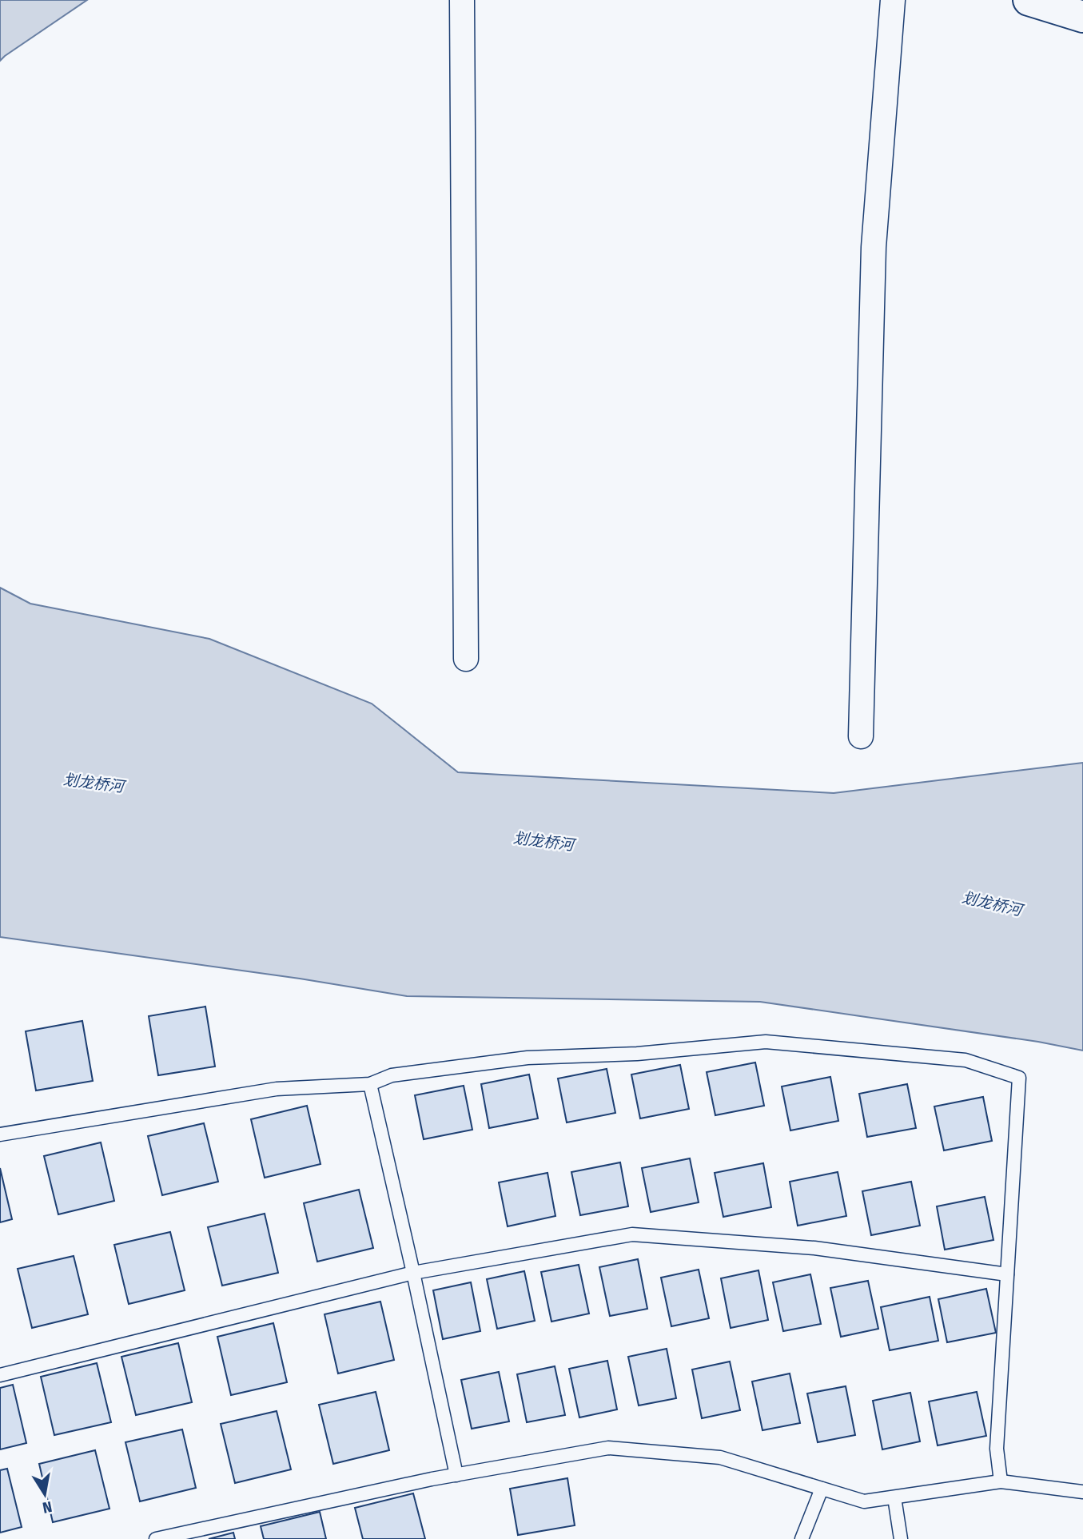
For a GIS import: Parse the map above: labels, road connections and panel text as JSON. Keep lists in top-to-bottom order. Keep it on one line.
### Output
{"water":["划龙桥河"],"north":"bottom"}
